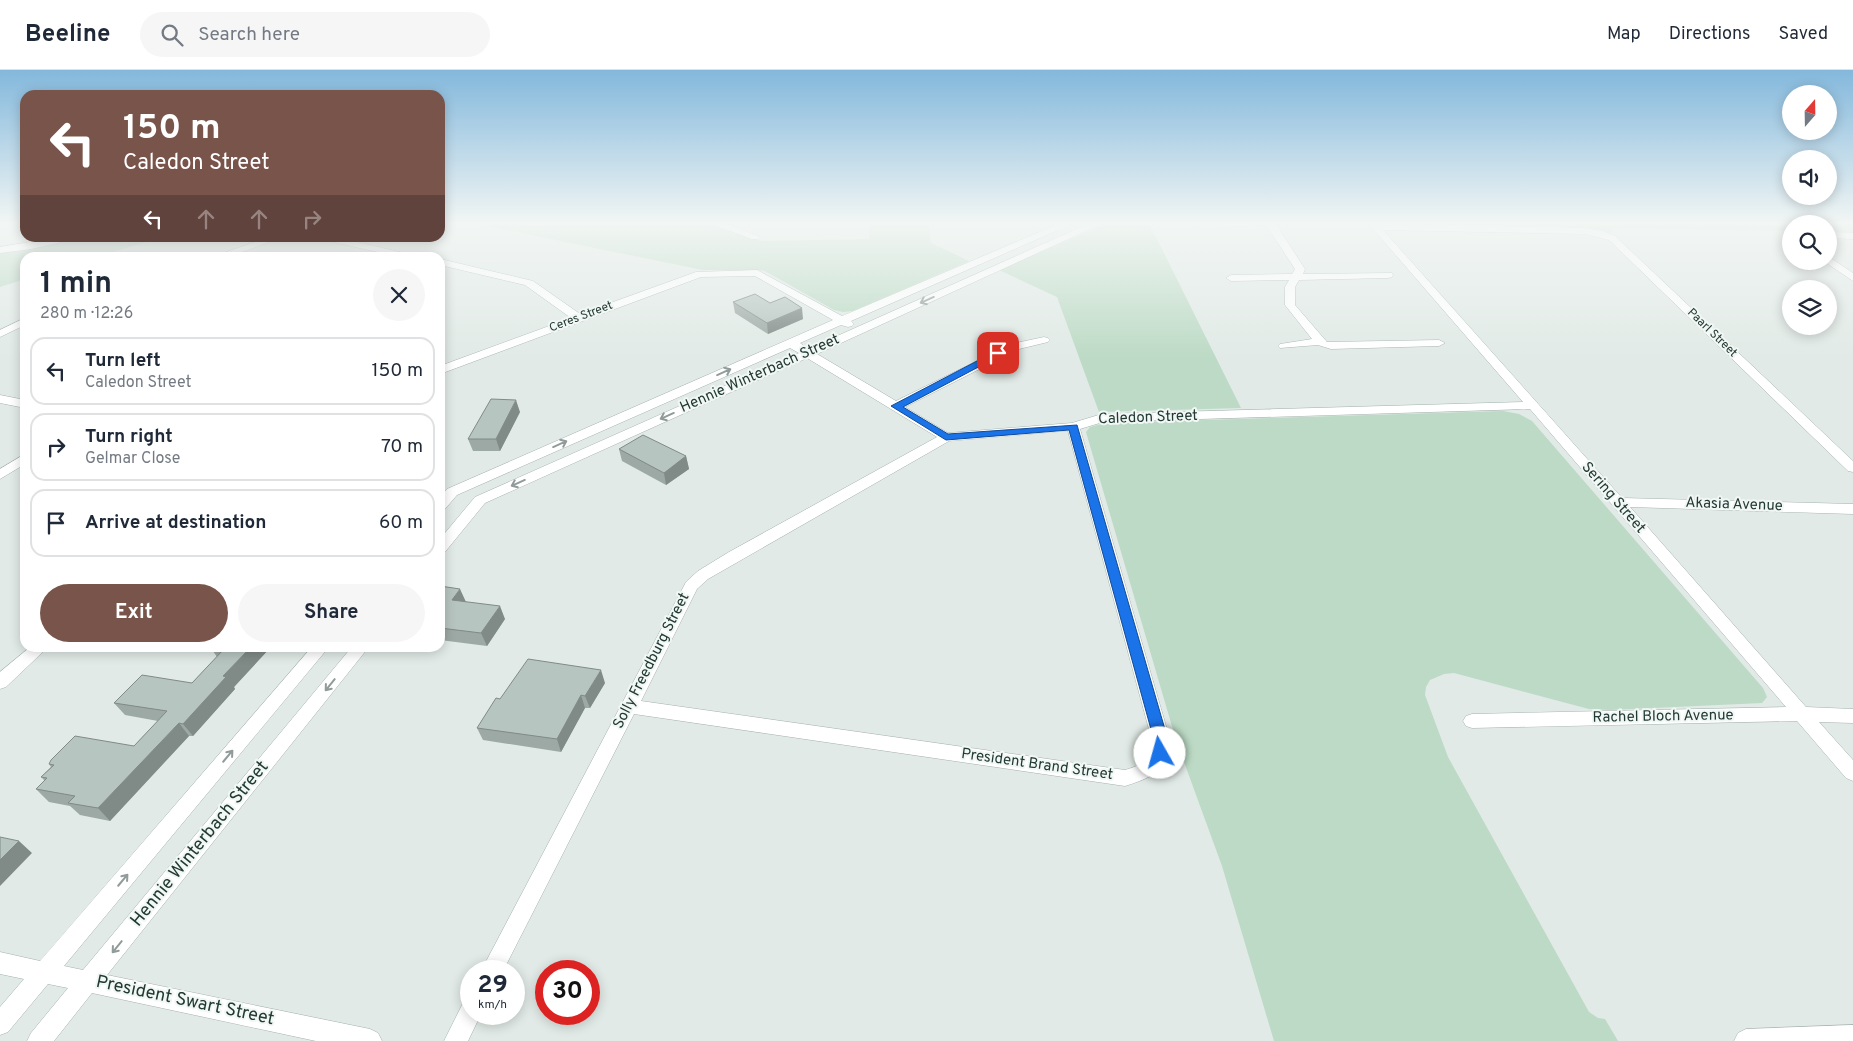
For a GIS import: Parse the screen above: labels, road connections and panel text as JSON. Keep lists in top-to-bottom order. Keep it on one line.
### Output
{"streets":{"street":["Ceres Street","Paarl Street","Hennie Winterbach Street","Caledon Street","Sering Street","Akasia Avenue","Solly Freedburg Street","Rachel Bloch Avenue","President Brand Street","President Swart Street"]},"crossings":[["Ceres Street","Hennie Winterbach Street"],["Hennie Winterbach Street","President Swart Street"],["Caledon Street","Sering Street"],["Caledon Street","Solly Freedburg Street"],["Caledon Street","President Brand Street"],["Sering Street","Akasia Avenue"],["Sering Street","Rachel Bloch Avenue"],["Solly Freedburg Street","President Brand Street"]],"north":"top","page":{"header":"Beeline","search":"Search here","nav":["Map","Directions","Saved"],"turn":["150 m","Caledon Street"],"heading":["1 min","280 m · 12:26"],"list":[{"name":"Turn left","note":"Caledon Street","value":"150 m"},{"name":"Turn right","note":"Gelmar Close","value":"70 m"},{"name":"Arrive at destination","value":"60 m"}],"buttons":["Exit","Share"],"speed":"29 km/h","limit":"30"}}
